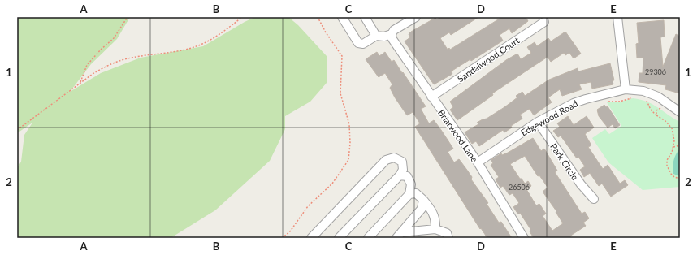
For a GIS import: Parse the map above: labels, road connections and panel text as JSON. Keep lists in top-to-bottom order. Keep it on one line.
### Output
{"streets":{"street":["Sandalwood Court","Edgewood Road","Briarwood Lane","Park Circle"]},"crossings":[["Sandalwood Court","Briarwood Lane"],["Edgewood Road","Briarwood Lane"],["Edgewood Road","Park Circle"]],"house_numbers":["29306","26506"],"grid":{"columns":["A","B","C","D","E"],"rows":["1","2"]}}
